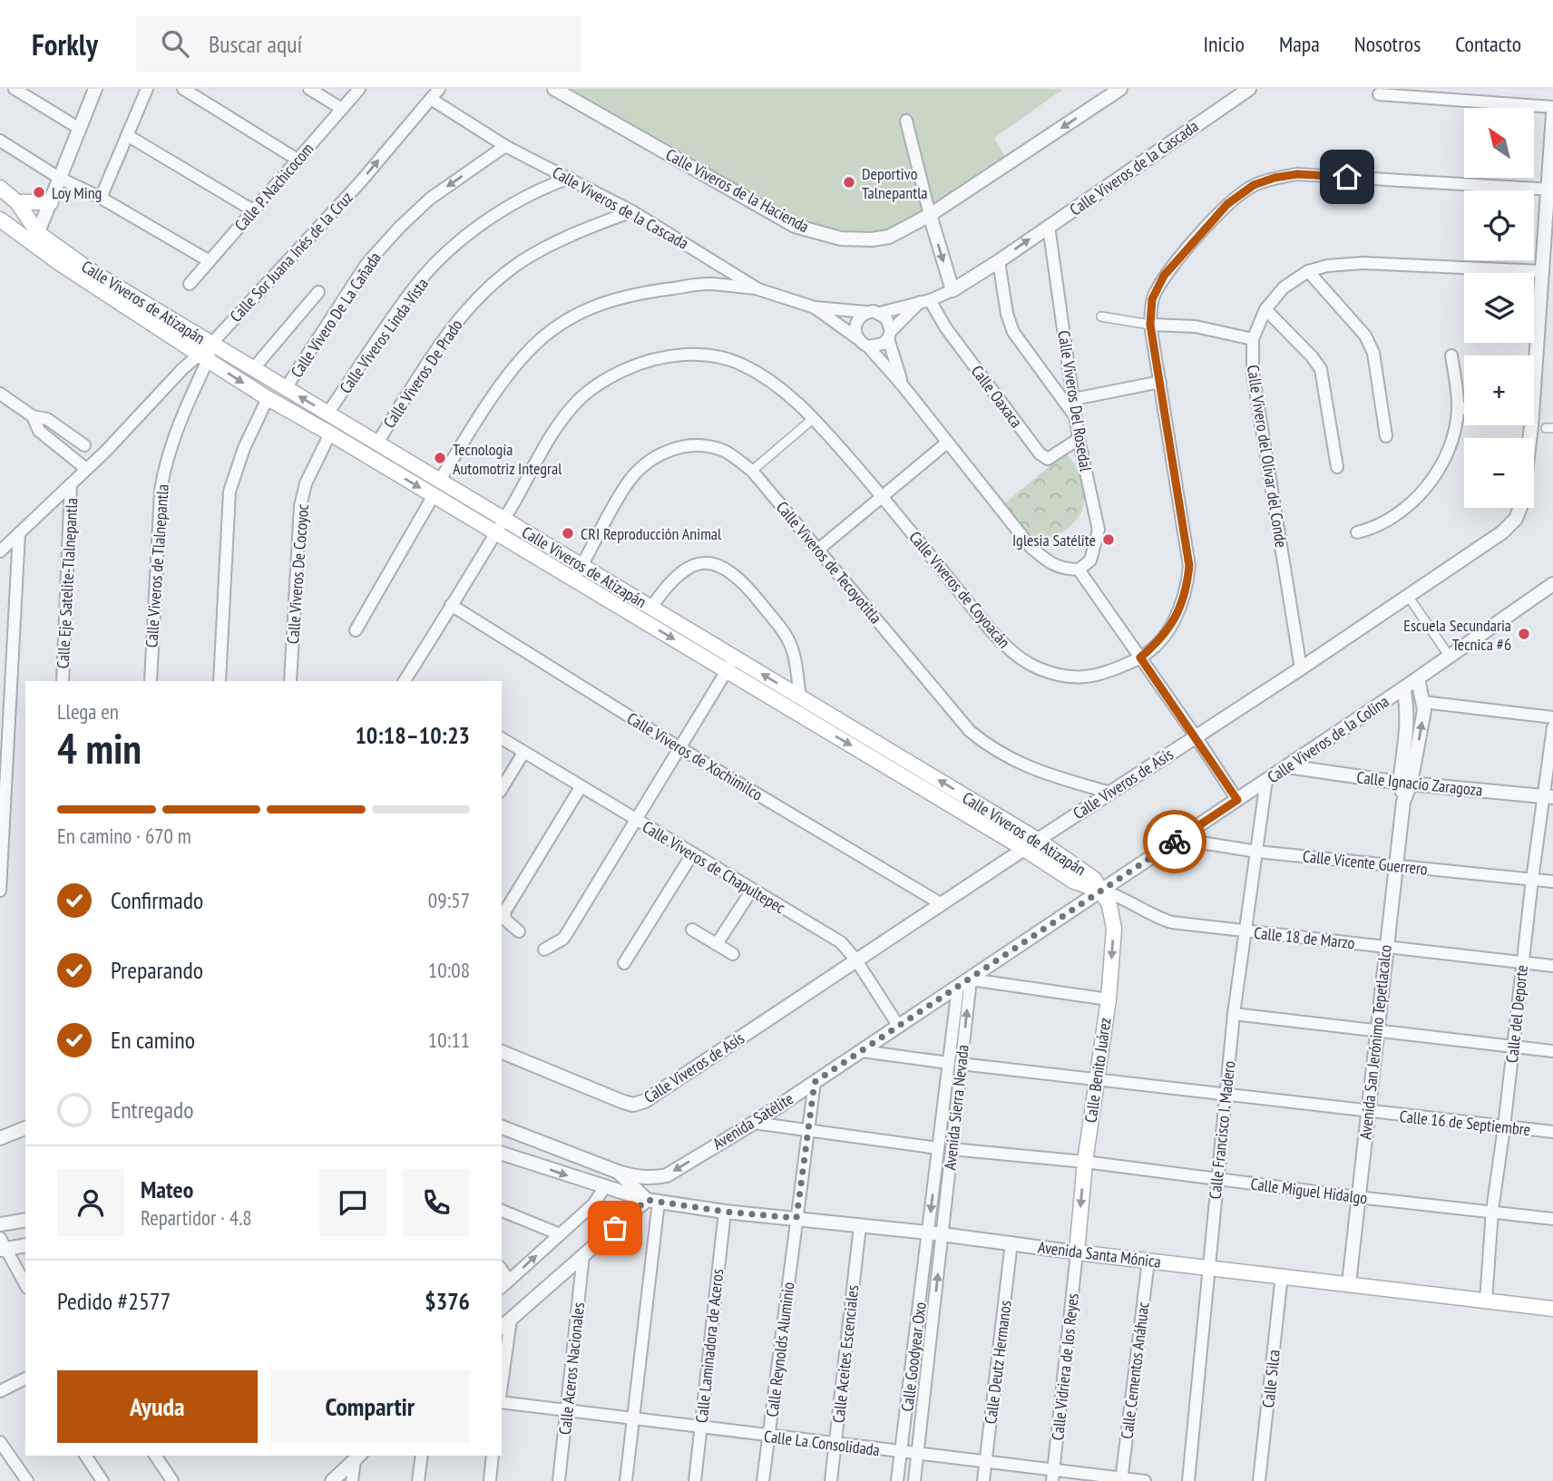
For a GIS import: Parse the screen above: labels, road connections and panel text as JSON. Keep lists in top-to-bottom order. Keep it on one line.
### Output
{"streets":{"main road":["Calle Viveros de Atizapán","Calle Benito Juárez","Avenida Santa Mónica"],"street":["Calle Viveros de la Cascada","Calle P. Nachicocom","Calle Viveros de la Hacienda","Calle Sor Juana Inés de la Cruz","Calle Vivero De La Cañada","Calle Viveros Linda Vista","Calle Viveros De Prado","Calle Oaxaca","Calle Viveros Del Rosedal","Calle Vivero del Olivar del Conde","Calle Viveros de Tecoyotitla","Calle Viveros de Tlalnepantla","Calle Viveros De Cocoyoc","Calle Eje Satelite-Tlalnepantla","Calle Viveros de Coyoacán","Calle Viveros de la Colina","Calle Viveros de Xochimilco","Calle Viveros de Asís","Calle Ignacio Zaragoza","Calle Vicente Guerrero","Calle Viveros de Chapultepec","Calle 18 de Marzo","Calle del Deporte","Avenida San Jerónimo Tepetlacalco","Avenida Sierra Nevada","Avenida Satélite","Calle 16 de Septiembre","Calle Francisco I. Madero","Calle Miguel Hidalgo","Calle Laminadora de Aceros","Calle Reynolds Aluminio","Calle Aceites Escenciales","Calle Goodyear Oxo","Calle Deutz Hermanos","Calle Vidriera de los Reyes","Calle Aceros Nacionales","Calle Cementos Anáhuac","Calle Silca","Calle La Consolidada"]},"crossings":[["Calle Viveros de la Cascada","Calle Sor Juana Inés de la Cruz"],["Calle Viveros de la Cascada","Calle Vivero De La Cañada"],["Calle Viveros de la Cascada","Calle Viveros Linda Vista"],["Calle Viveros de la Cascada","Calle Viveros De Prado"],["Calle Viveros de la Cascada","Calle Oaxaca"],["Calle Viveros de la Cascada","Calle Viveros Del Rosedal"],["Calle Sor Juana Inés de la Cruz","Calle Viveros de Atizapán"],["Calle Sor Juana Inés de la Cruz","Calle Viveros de Tlalnepantla"],["Calle Viveros de Atizapán","Calle Vivero De La Cañada"],["Calle Viveros de Atizapán","Calle Viveros Linda Vista"],["Calle Viveros de Atizapán","Calle Viveros De Prado"],["Calle Viveros de Atizapán","Calle Viveros de Tecoyotitla"],["Calle Viveros de Atizapán","Calle Viveros de Tlalnepantla"],["Calle Viveros de Atizapán","Calle Viveros De Cocoyoc"],["Calle Viveros de Atizapán","Calle Viveros de Coyoacán"],["Calle Viveros de Atizapán","Calle Viveros de la Colina"],["Calle Viveros de Atizapán","Calle Viveros de Asís"],["Calle Viveros de Atizapán","Calle 18 de Marzo"],["Calle Viveros de Atizapán","Calle Benito Juárez"],["Calle Viveros de Atizapán","Avenida Satélite"],["Calle Oaxaca","Calle Viveros Del Rosedal"],["Calle Vivero del Olivar del Conde","Calle Viveros de Asís"],["Calle Viveros de Tecoyotitla","Calle Viveros de Asís"],["Calle Viveros de Coyoacán","Calle Viveros de Xochimilco"],["Calle Viveros de Coyoacán","Calle Viveros de Asís"],["Calle Viveros de la Colina","Calle Ignacio Zaragoza"],["Calle Viveros de la Colina","Calle Vicente Guerrero"],["Calle Viveros de la Colina","Calle 18 de Marzo"],["Calle Viveros de la Colina","Avenida San Jerónimo Tepetlacalco"],["Calle Viveros de la Colina","Calle Benito Juárez"],["Calle Viveros de la Colina","Avenida Satélite"],["Calle Viveros de la Colina","Calle Francisco I. Madero"],["Calle Viveros de Xochimilco","Calle Viveros de Asís"],["Calle Viveros de Asís","Calle Viveros de Chapultepec"],["Calle Ignacio Zaragoza","Calle del Deporte"],["Calle Ignacio Zaragoza","Avenida San Jerónimo Tepetlacalco"],["Calle Vicente Guerrero","Calle del Deporte"],["Calle Vicente Guerrero","Avenida San Jerónimo Tepetlacalco"],["Calle Vicente Guerrero","Calle Francisco I. Madero"],["Calle Viveros de Chapultepec","Avenida Satélite"],["Calle 18 de Marzo","Calle del Deporte"],["Calle 18 de Marzo","Avenida San Jerónimo Tepetlacalco"],["Calle 18 de Marzo","Calle Benito Juárez"],["Calle 18 de Marzo","Avenida Satélite"],["Calle 18 de Marzo","Calle Francisco I. Madero"],["Calle del Deporte","Calle 16 de Septiembre"],["Calle del Deporte","Calle Miguel Hidalgo"],["Calle del Deporte","Avenida Santa Mónica"],["Avenida San Jerónimo Tepetlacalco","Calle 16 de Septiembre"],["Avenida San Jerónimo Tepetlacalco","Calle Miguel Hidalgo"],["Avenida San Jerónimo Tepetlacalco","Avenida Santa Mónica"],["Calle Benito Juárez","Avenida Satélite"],["Calle Benito Juárez","Calle 16 de Septiembre"],["Calle Benito Juárez","Calle Miguel Hidalgo"],["Calle Benito Juárez","Avenida Santa Mónica"],["Calle Benito Juárez","Calle Vidriera de los Reyes"],["Avenida Sierra Nevada","Avenida Satélite"],["Avenida Sierra Nevada","Calle 16 de Septiembre"],["Avenida Sierra Nevada","Calle Miguel Hidalgo"],["Avenida Sierra Nevada","Avenida Santa Mónica"],["Avenida Sierra Nevada","Calle Goodyear Oxo"],["Avenida Satélite","Calle Reynolds Aluminio"],["Calle 16 de Septiembre","Calle Francisco I. Madero"],["Calle Francisco I. Madero","Calle Miguel Hidalgo"],["Calle Francisco I. Madero","Avenida Santa Mónica"],["Avenida Santa Mónica","Calle Laminadora de Aceros"],["Avenida Santa Mónica","Calle Reynolds Aluminio"],["Avenida Santa Mónica","Calle Aceites Escenciales"],["Avenida Santa Mónica","Calle Goodyear Oxo"],["Avenida Santa Mónica","Calle Deutz Hermanos"],["Avenida Santa Mónica","Calle Vidriera de los Reyes"],["Avenida Santa Mónica","Calle Cementos Anáhuac"],["Avenida Santa Mónica","Calle Silca"],["Calle Laminadora de Aceros","Calle La Consolidada"],["Calle Reynolds Aluminio","Calle La Consolidada"],["Calle Aceites Escenciales","Calle La Consolidada"],["Calle Goodyear Oxo","Calle La Consolidada"],["Calle Deutz Hermanos","Calle La Consolidada"],["Calle Vidriera de los Reyes","Calle La Consolidada"],["Calle Aceros Nacionales","Calle La Consolidada"],["Calle Cementos Anáhuac","Calle La Consolidada"]],"one_way":["Calle Vivero De La Cañada","Calle Benito Juárez"],"places":["Deportivo Talnepantla","Loy Ming","Tecnología Automotriz Integral","CRI Reproducción Animal","Iglesia Satélite","Escuela Secundaria Tecnica #6"],"north":"top left","page":{"header":"Forkly","search":"Buscar aquí","nav":["Inicio","Mapa","Nosotros","Contacto"],"map_buttons":["+","−"],"heading":["4 min","Llega en","10:18–10:23"],"panel":["Mateo","Repartidor · 4.8","Pedido #2577","$376"],"bar":"En camino · 670 m","list":[["Confirmado","09:57"],["Preparando","10:08"],["En camino","10:11"],"Entregado"],"buttons":["Ayuda","Compartir"]}}
